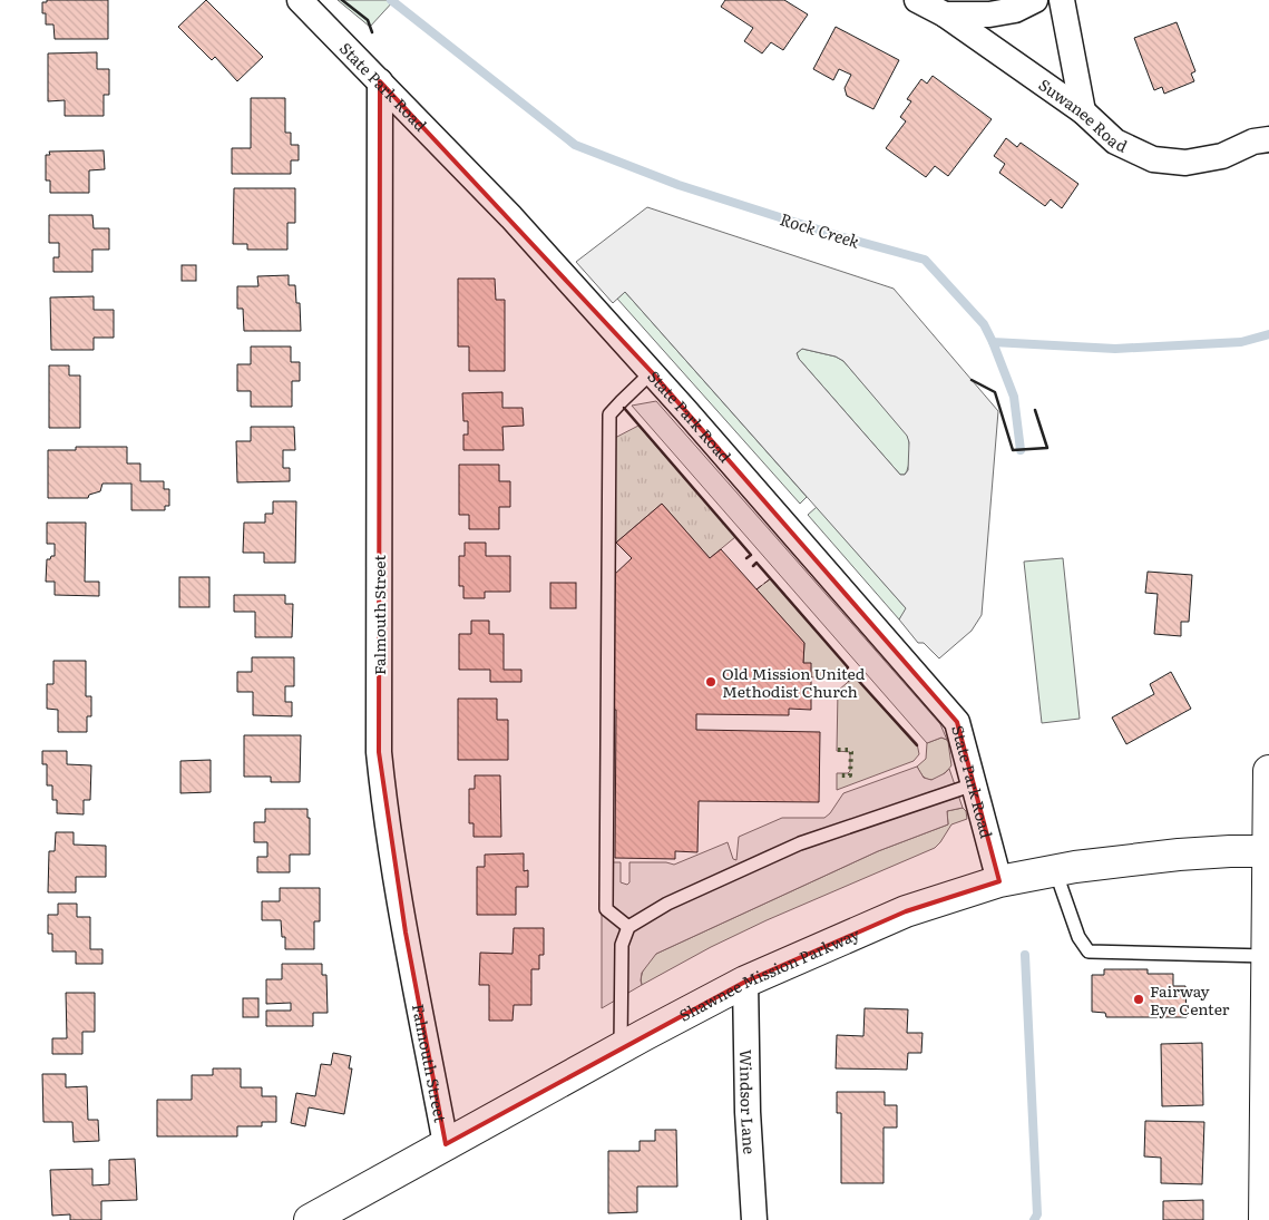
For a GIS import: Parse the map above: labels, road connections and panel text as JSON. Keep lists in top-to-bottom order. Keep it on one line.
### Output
{"streets":{"main road":["Shawnee Mission Parkway"],"street":["State Park Road","Suwanee Road","Falmouth Street","Windsor Lane"]},"crossings":[["State Park Road","Falmouth Street"],["State Park Road","Shawnee Mission Parkway"],["Falmouth Street","Shawnee Mission Parkway"],["Shawnee Mission Parkway","Windsor Lane"]],"water":["Rock Creek"],"places":["Old Mission United Methodist Church","Fairway Eye Center"]}
